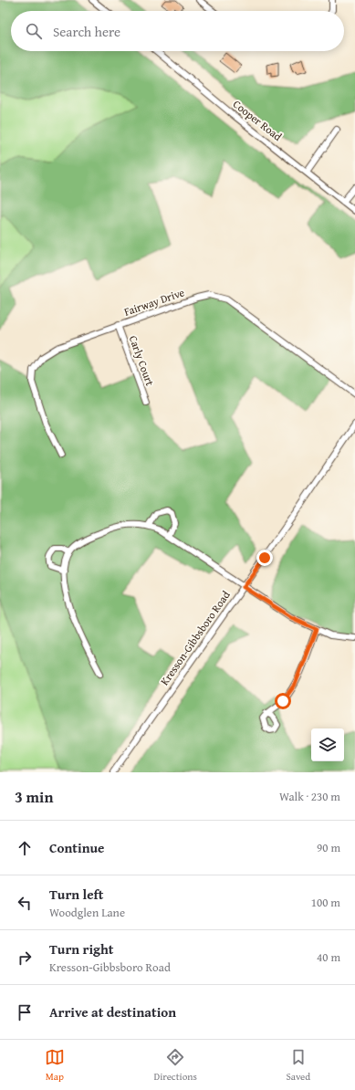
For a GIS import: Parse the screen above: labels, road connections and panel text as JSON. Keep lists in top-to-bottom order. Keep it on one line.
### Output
{"streets":{"street":["Cooper Road","Fairway Drive","Carly Court","Kresson-Gibbsboro Road"]},"crossings":[["Fairway Drive","Carly Court"]],"page":{"search":"Search here","heading":["3 min","Walk · 230 m"],"list":[["Continue","90 m"],["Turn left","Woodglen Lane","100 m"],["Turn right","Kresson-Gibbsboro Road","40 m"],"Arrive at destination"],"nav":["Map","Directions","Saved"]}}
